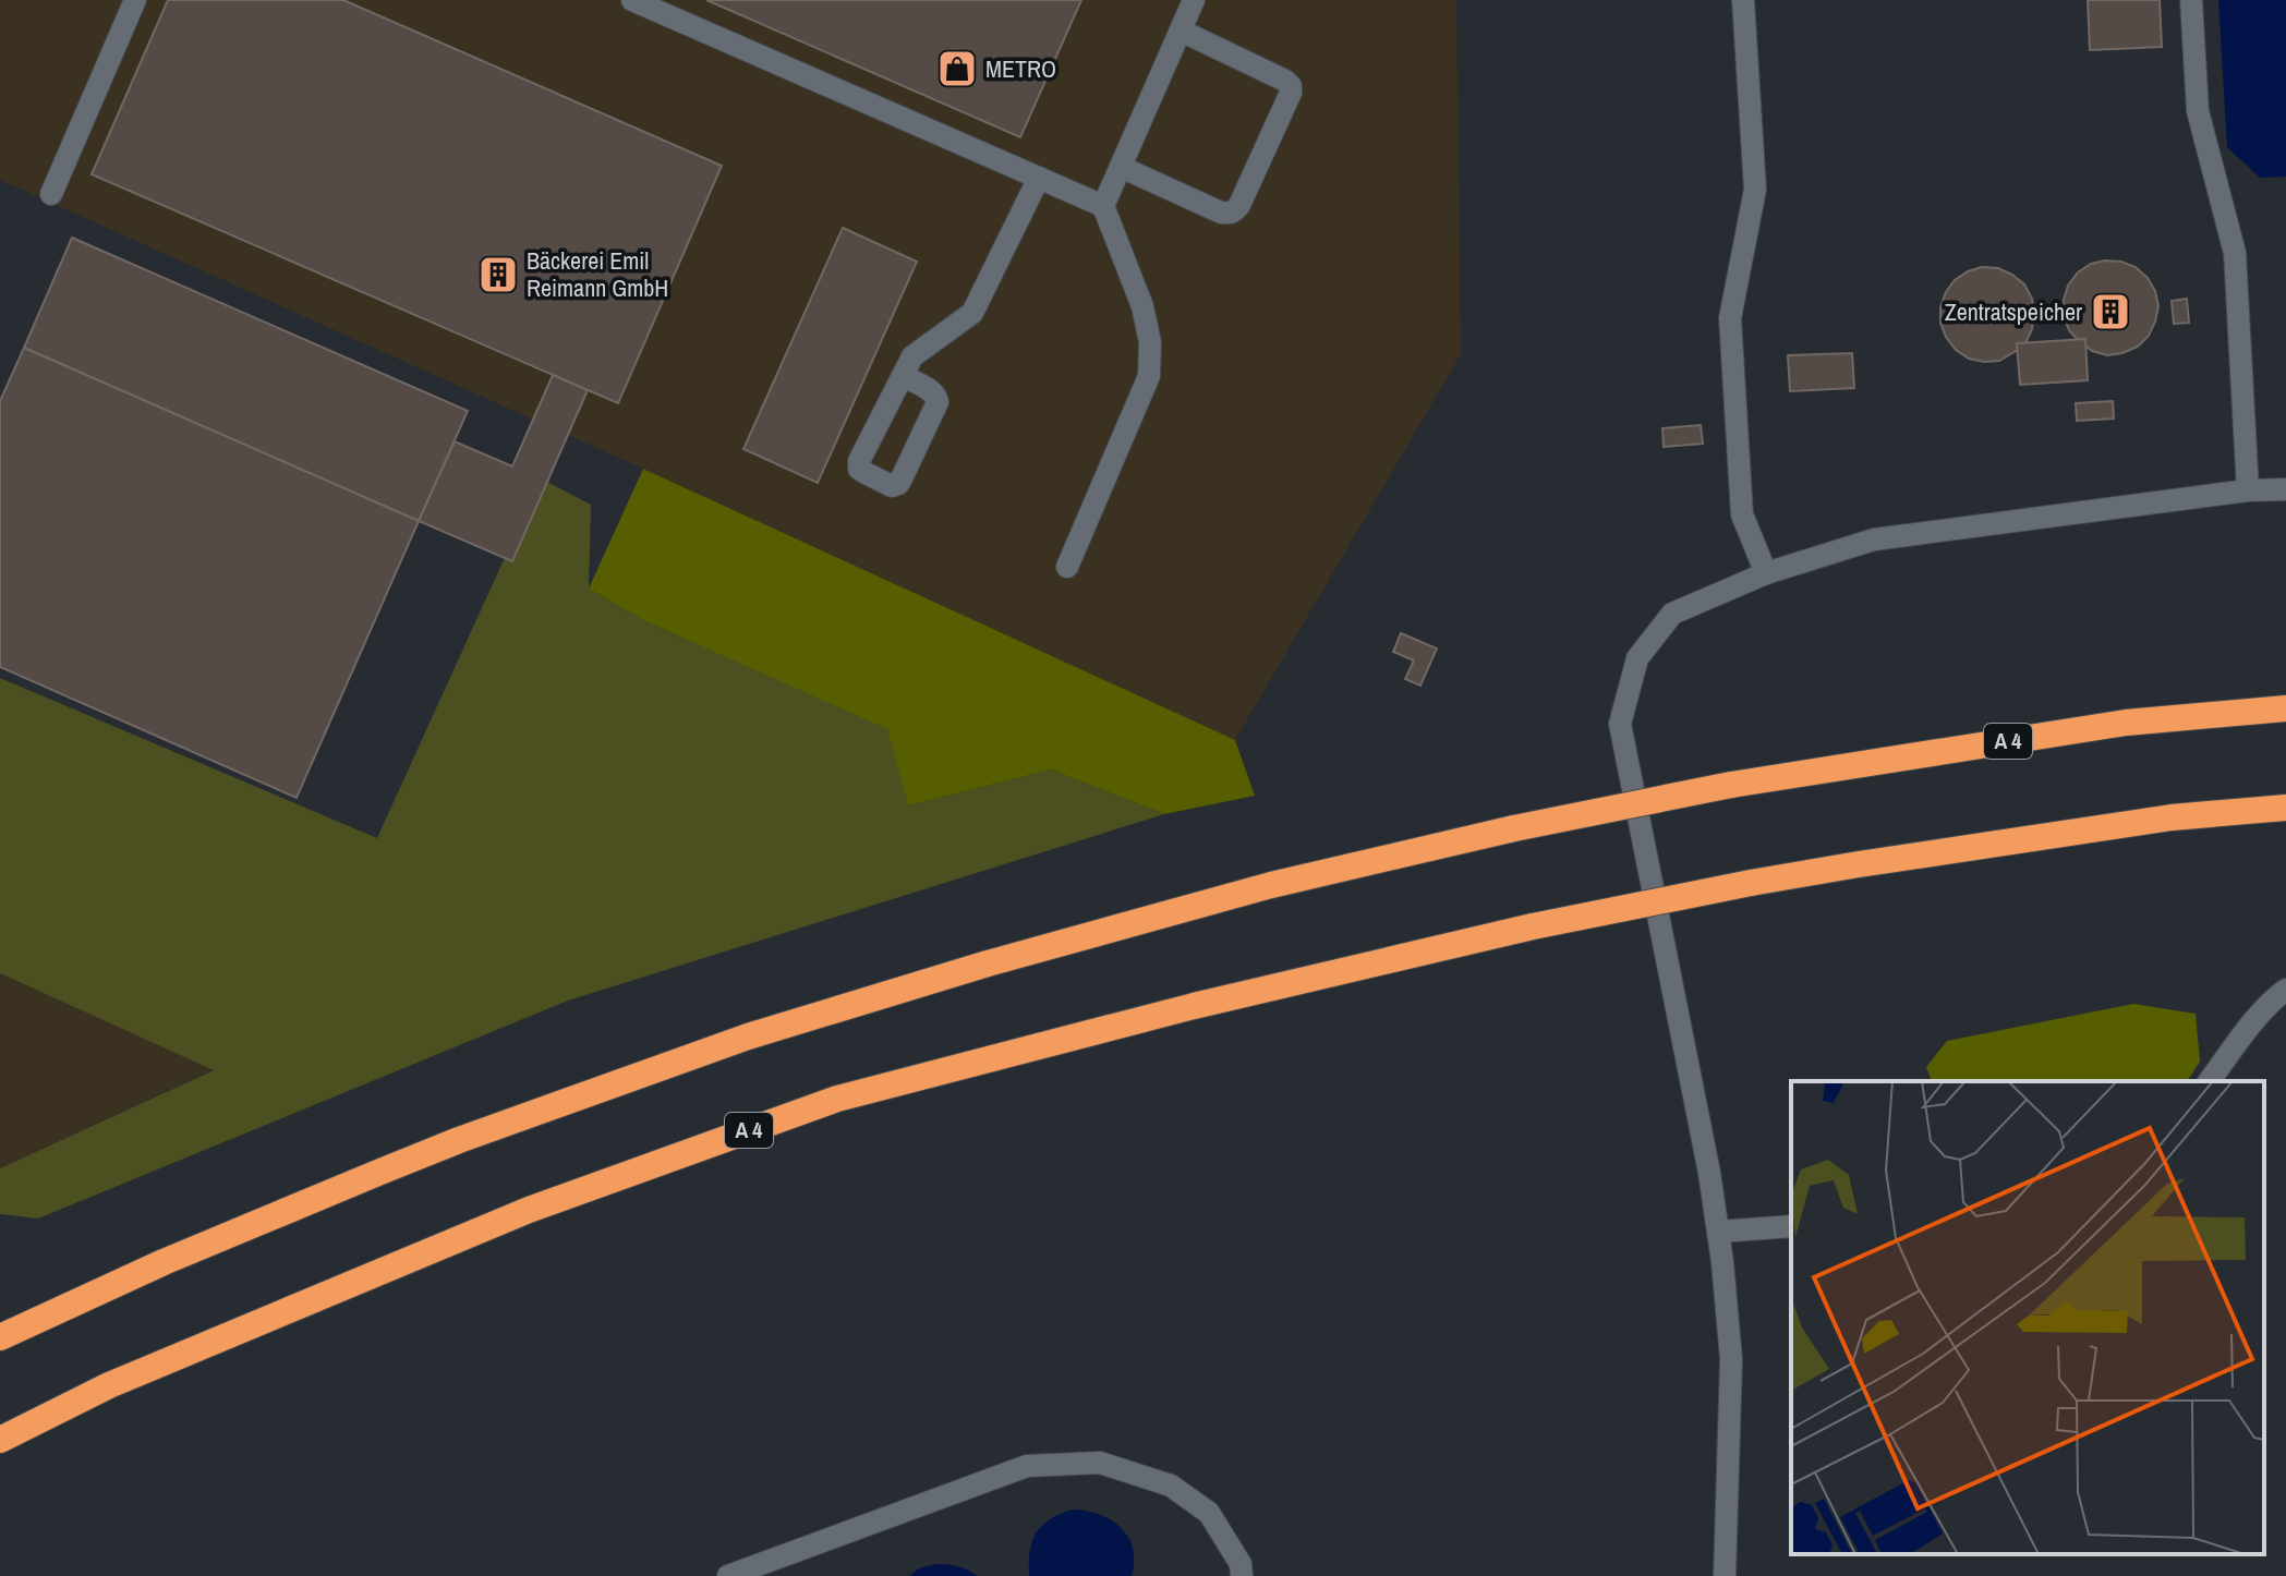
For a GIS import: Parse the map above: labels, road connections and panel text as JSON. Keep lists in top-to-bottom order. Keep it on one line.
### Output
{"streets":{"highway":["A 4"]},"places":{"shop":["METRO"],"building":["Bäckerei Emil Reimann GmbH","Zentratspeicher"]}}
